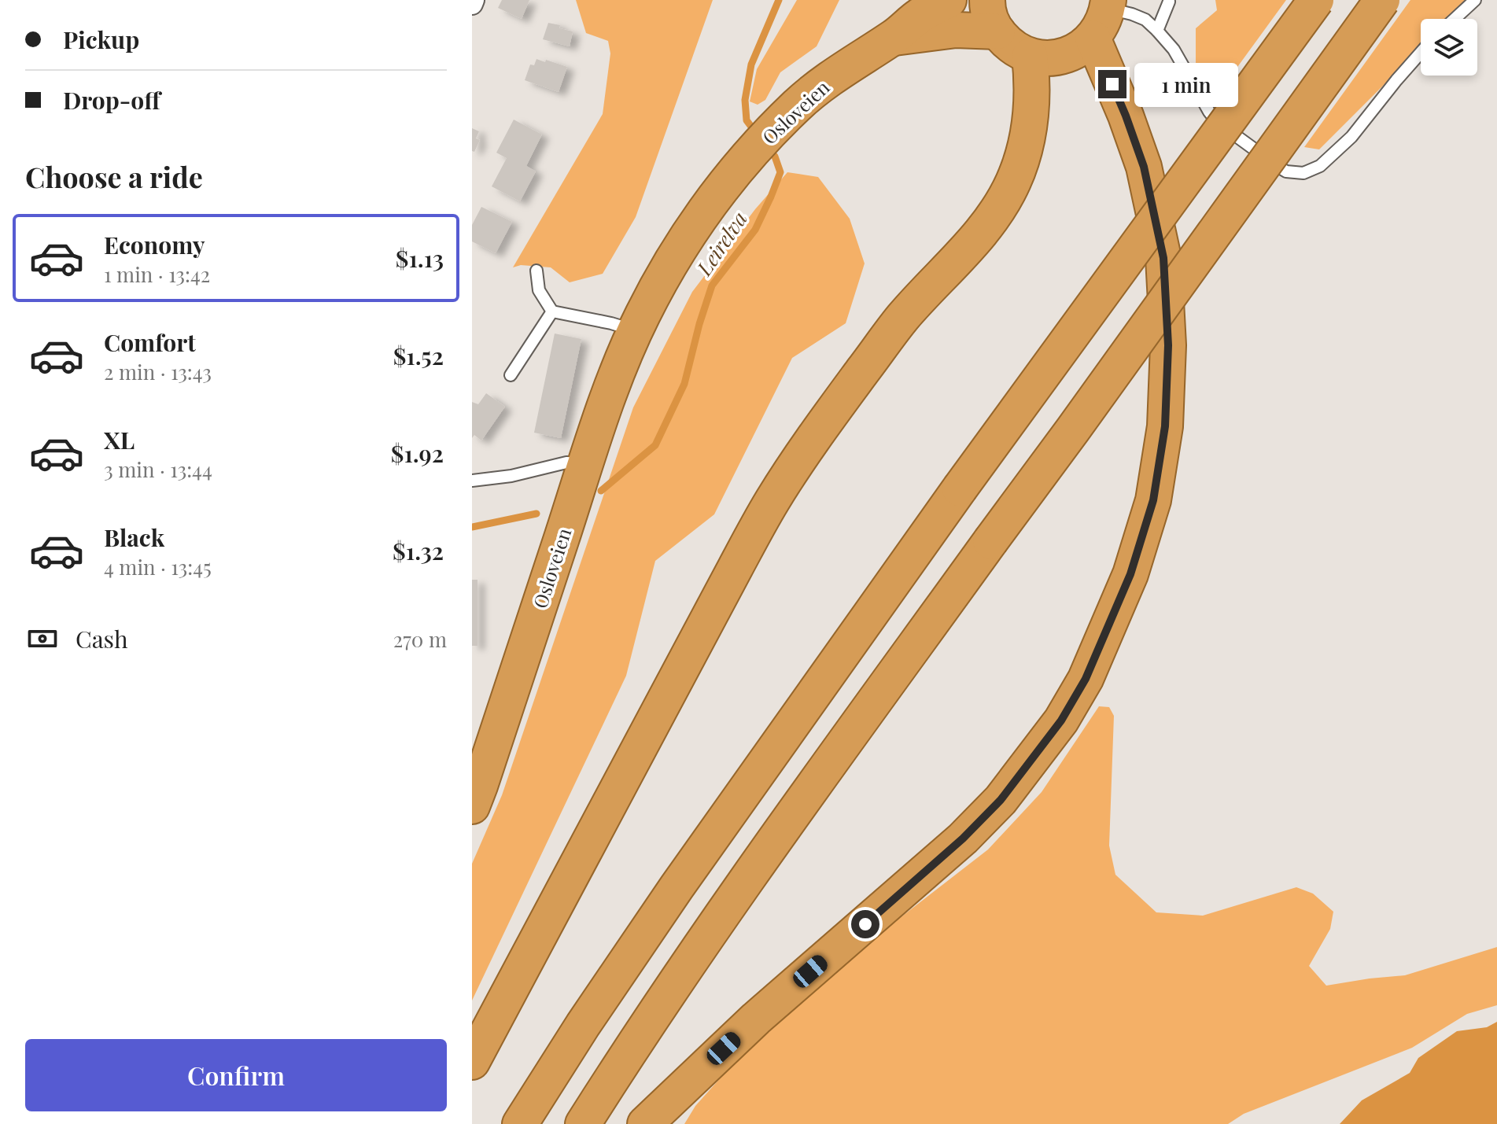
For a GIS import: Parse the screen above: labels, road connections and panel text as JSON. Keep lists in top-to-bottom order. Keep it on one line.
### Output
{"streets":{"highway":["Osloveien"]},"water":["Leirelva"],"page":{"banner":["Pickup","Drop-off"],"bubble":"1 min","heading":"Choose a ride","list":[{"name":"Economy","note":"1 min · 13:42","value":"$1.13"},{"name":"Comfort","note":"2 min · 13:43","value":"$1.52"},{"name":"XL","note":"3 min · 13:44","value":"$1.92"},{"name":"Black","note":"4 min · 13:45","value":"$1.32"}],"pay":["Cash","270 m"],"buttons":"Confirm"}}
